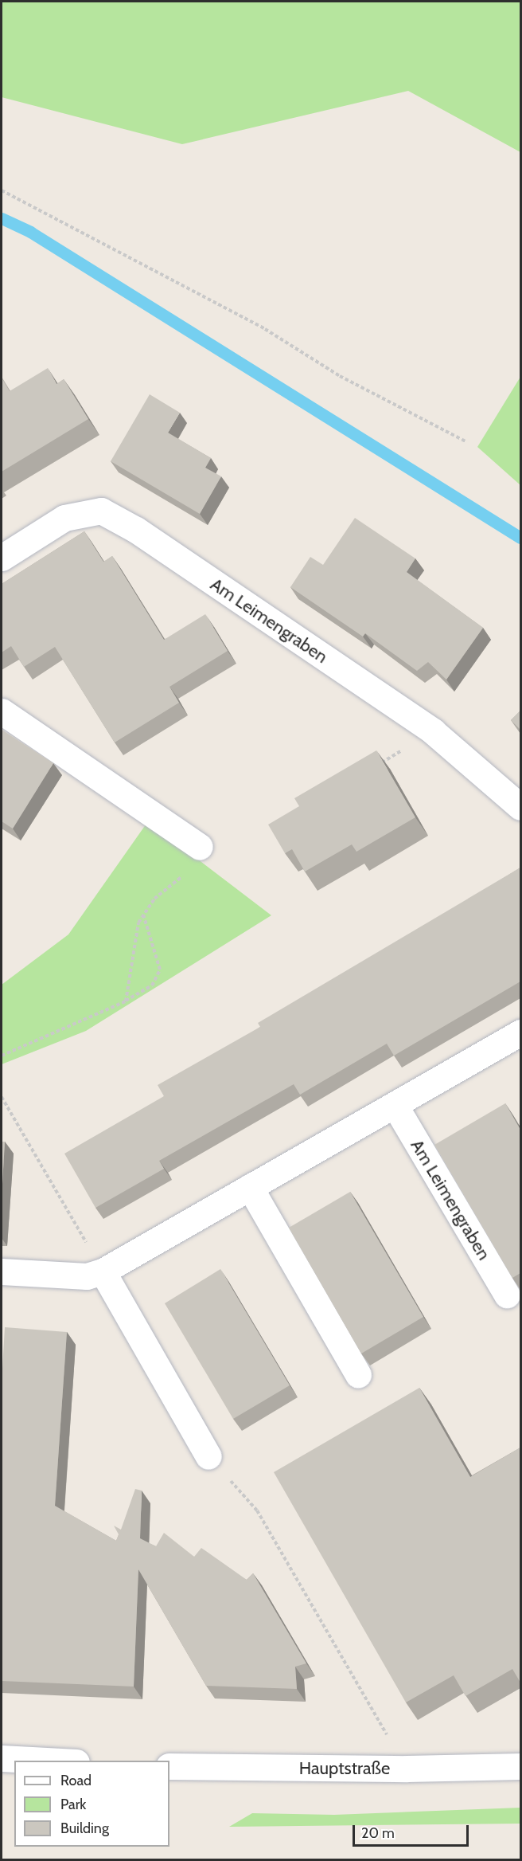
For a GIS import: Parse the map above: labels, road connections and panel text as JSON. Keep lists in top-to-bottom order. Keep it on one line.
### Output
{"streets":{"street":["Am Leimengraben","Hauptstraße"]},"legend":["Road","Park","Building"],"scale_bar":"20 m"}
